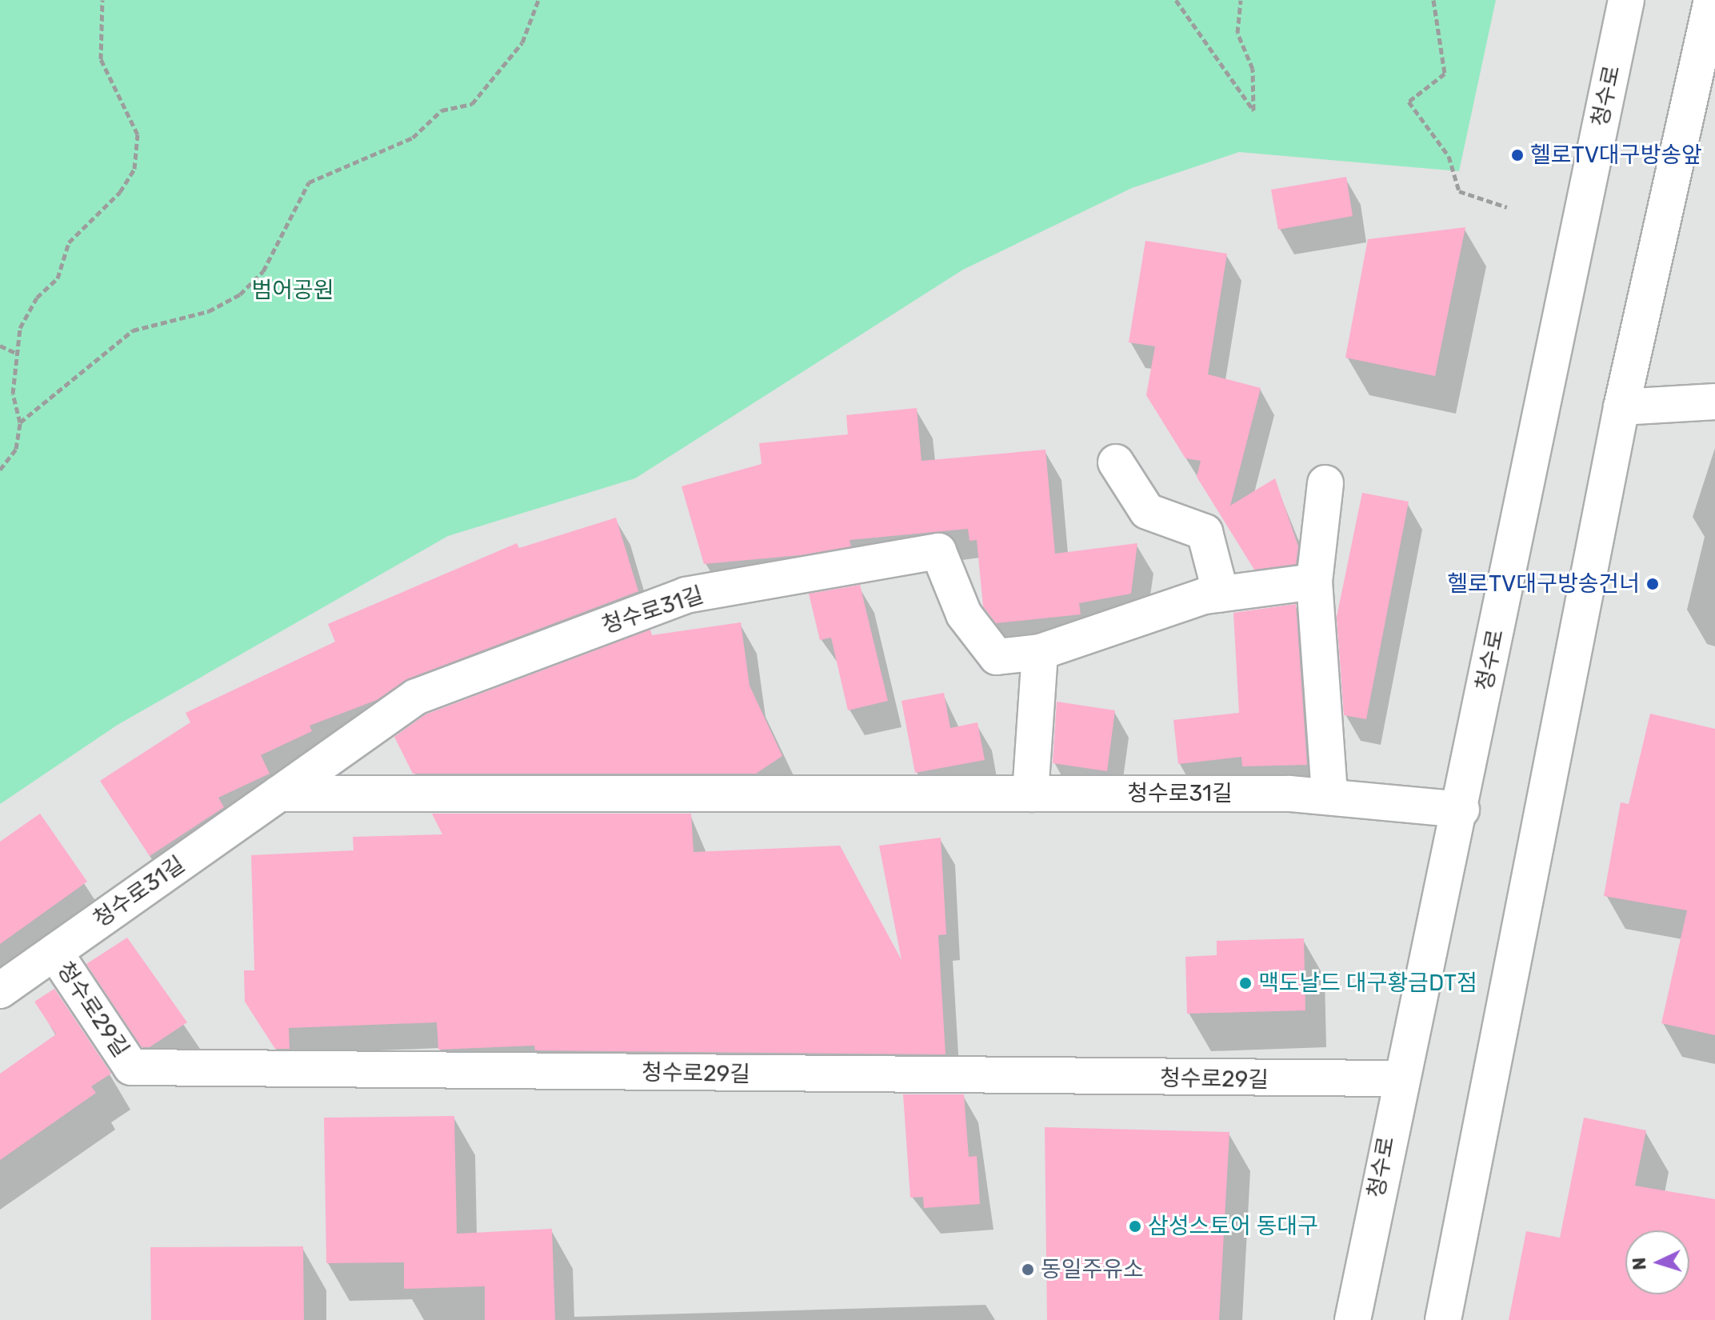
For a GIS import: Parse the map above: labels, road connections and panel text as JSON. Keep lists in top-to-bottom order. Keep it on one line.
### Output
{"streets":{"street":["청수로","청수로31길","청수로29길"]},"crossings":[["청수로","청수로31길"],["청수로","청수로29길"],["청수로31길","청수로29길"]],"parks":["범어공원"],"places":["헬로TV대구방송앞","헬로TV대구방송건너","맥도날드 대구황금DT점","삼성스토어 동대구","동일주유소"],"north":"left"}
